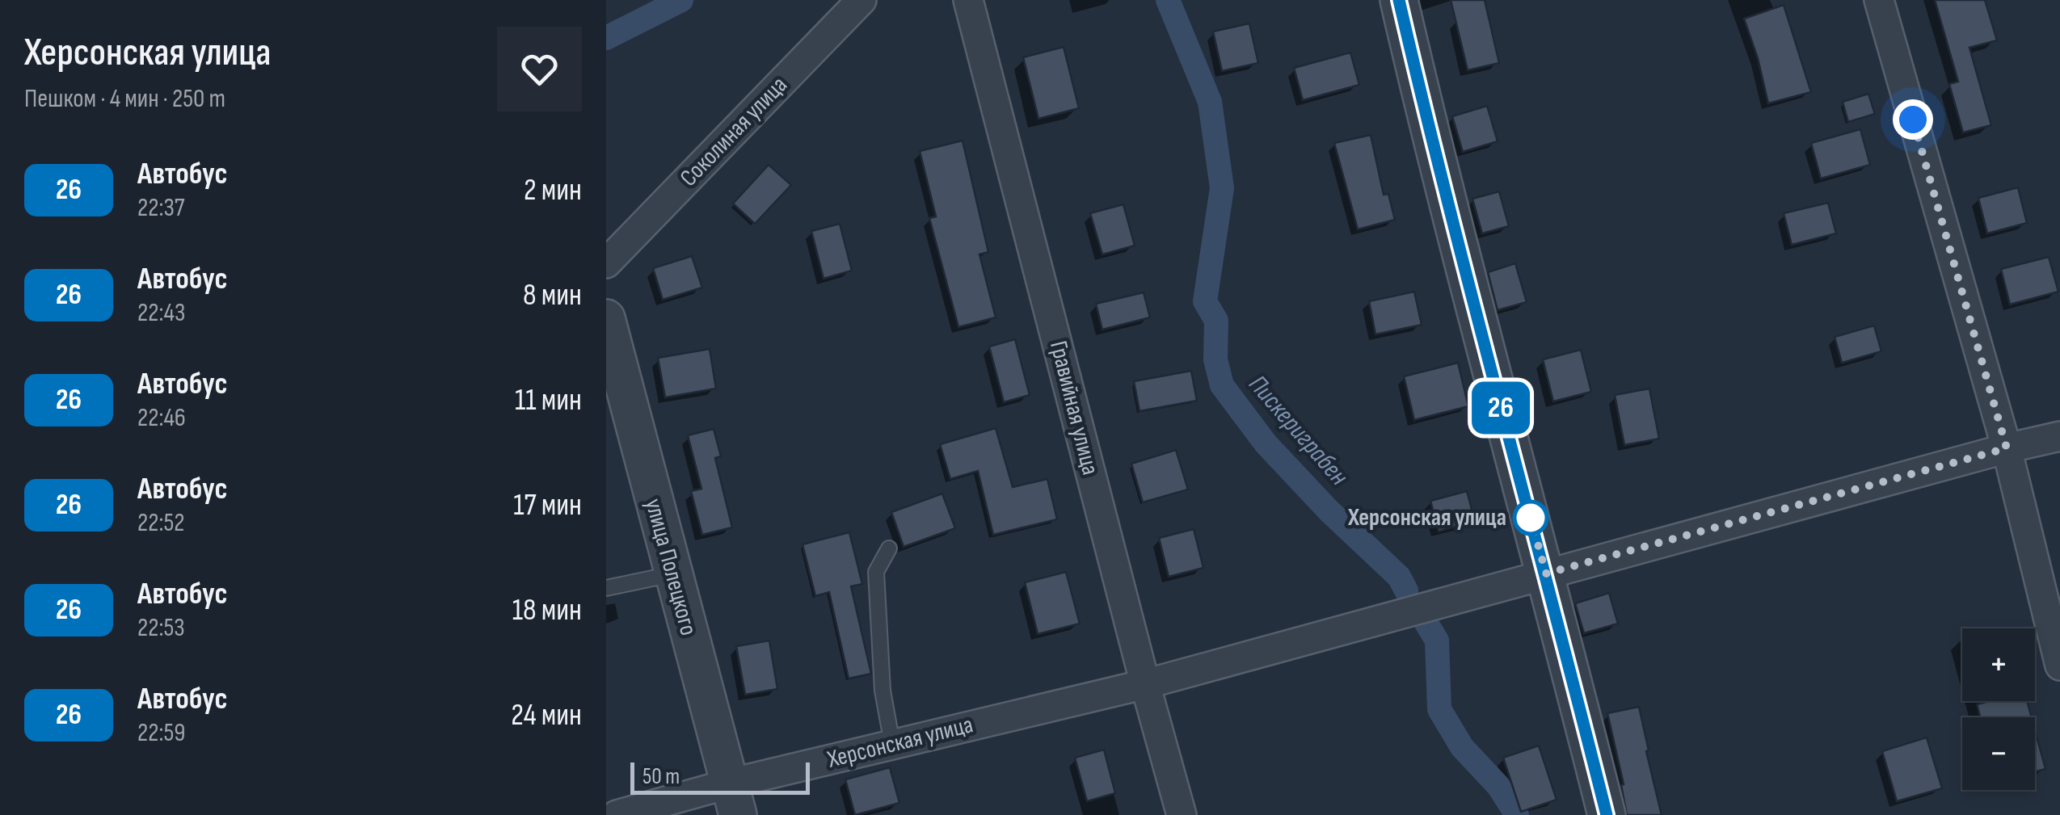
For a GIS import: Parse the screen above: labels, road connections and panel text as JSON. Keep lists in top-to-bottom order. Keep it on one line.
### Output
{"streets":{"street":["Соколиная улица","Гравийная улица","улица Полецкого","Херсонская улица"]},"crossings":[["Гравийная улица","Херсонская улица"],["улица Полецкого","Херсонская улица"]],"water":["Пискериграбен"],"places":["Херсонская улица"],"lines":["bus line 26"],"scale_bar":"50 m","page":{"heading":["Херсонская улица","Пешком · 4 мин · 250 m"],"on_map":"26","list":[{"mark":"26","name":"Автобус","note":"22:37","value":"2 мин"},{"mark":"26","name":"Автобус","note":"22:43","value":"8 мин"},{"mark":"26","name":"Автобус","note":"22:46","value":"11 мин"},{"mark":"26","name":"Автобус","note":"22:52","value":"17 мин"},{"mark":"26","name":"Автобус","note":"22:53","value":"18 мин"},{"mark":"26","name":"Автобус","note":"22:59","value":"24 мин"}],"map_buttons":["+","−"],"scale":"50 m"}}
